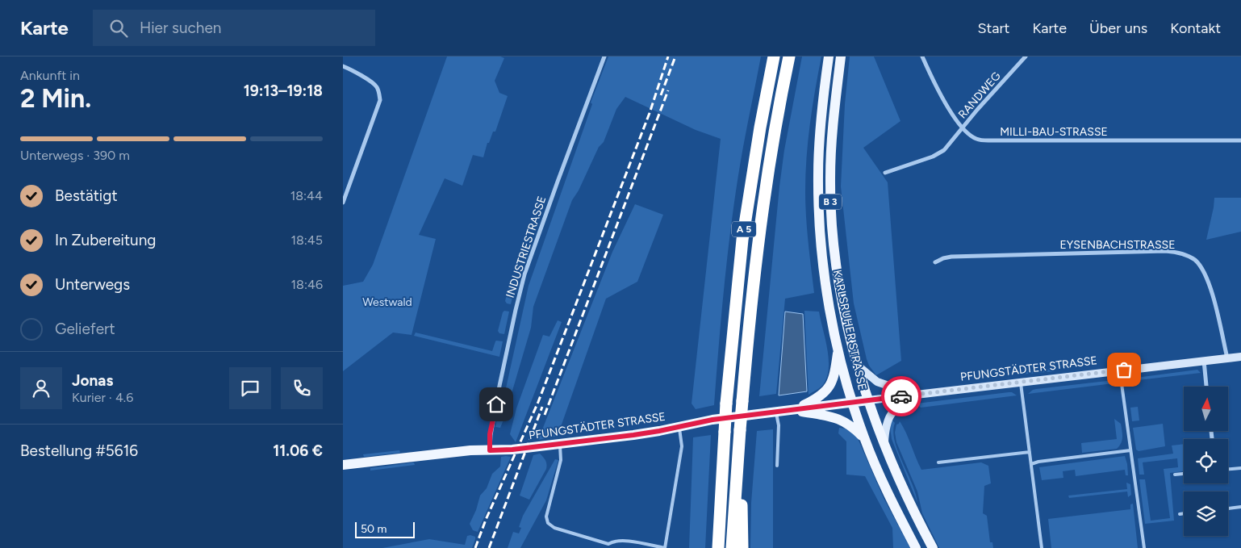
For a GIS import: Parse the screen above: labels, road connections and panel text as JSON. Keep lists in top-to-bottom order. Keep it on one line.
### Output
{"streets":{"highway":["A 5"],"main road":["B 3","KARLSRUHER STRASSE","PFUNGSTÄDTER STRASSE"],"street":["RANDWEG","MILLI-BAU-STRASSE","EYSENBACHSTRASSE","INDUSTRIESTRASSE"]},"crossings":[["RANDWEG","MILLI-BAU-STRASSE"],["EYSENBACHSTRASSE","PFUNGSTÄDTER STRASSE"],["INDUSTRIESTRASSE","PFUNGSTÄDTER STRASSE"],["KARLSRUHER STRASSE","PFUNGSTÄDTER STRASSE"]],"parks":["Westwald"],"scale_bar":"50 m","north":"top","page":{"header":"Karte","search":"Hier suchen","nav":["Start","Karte","Über uns","Kontakt"],"heading":["2 Min.","Ankunft in","19:13–19:18"],"panel":["Jonas","Kurier · 4.6","Bestellung #5616","11.06 €"],"bar":"Unterwegs · 390 m","list":[["Bestätigt","18:44"],["In Zubereitung","18:45"],["Unterwegs","18:46"],"Geliefert"],"scale":"50 m"}}
